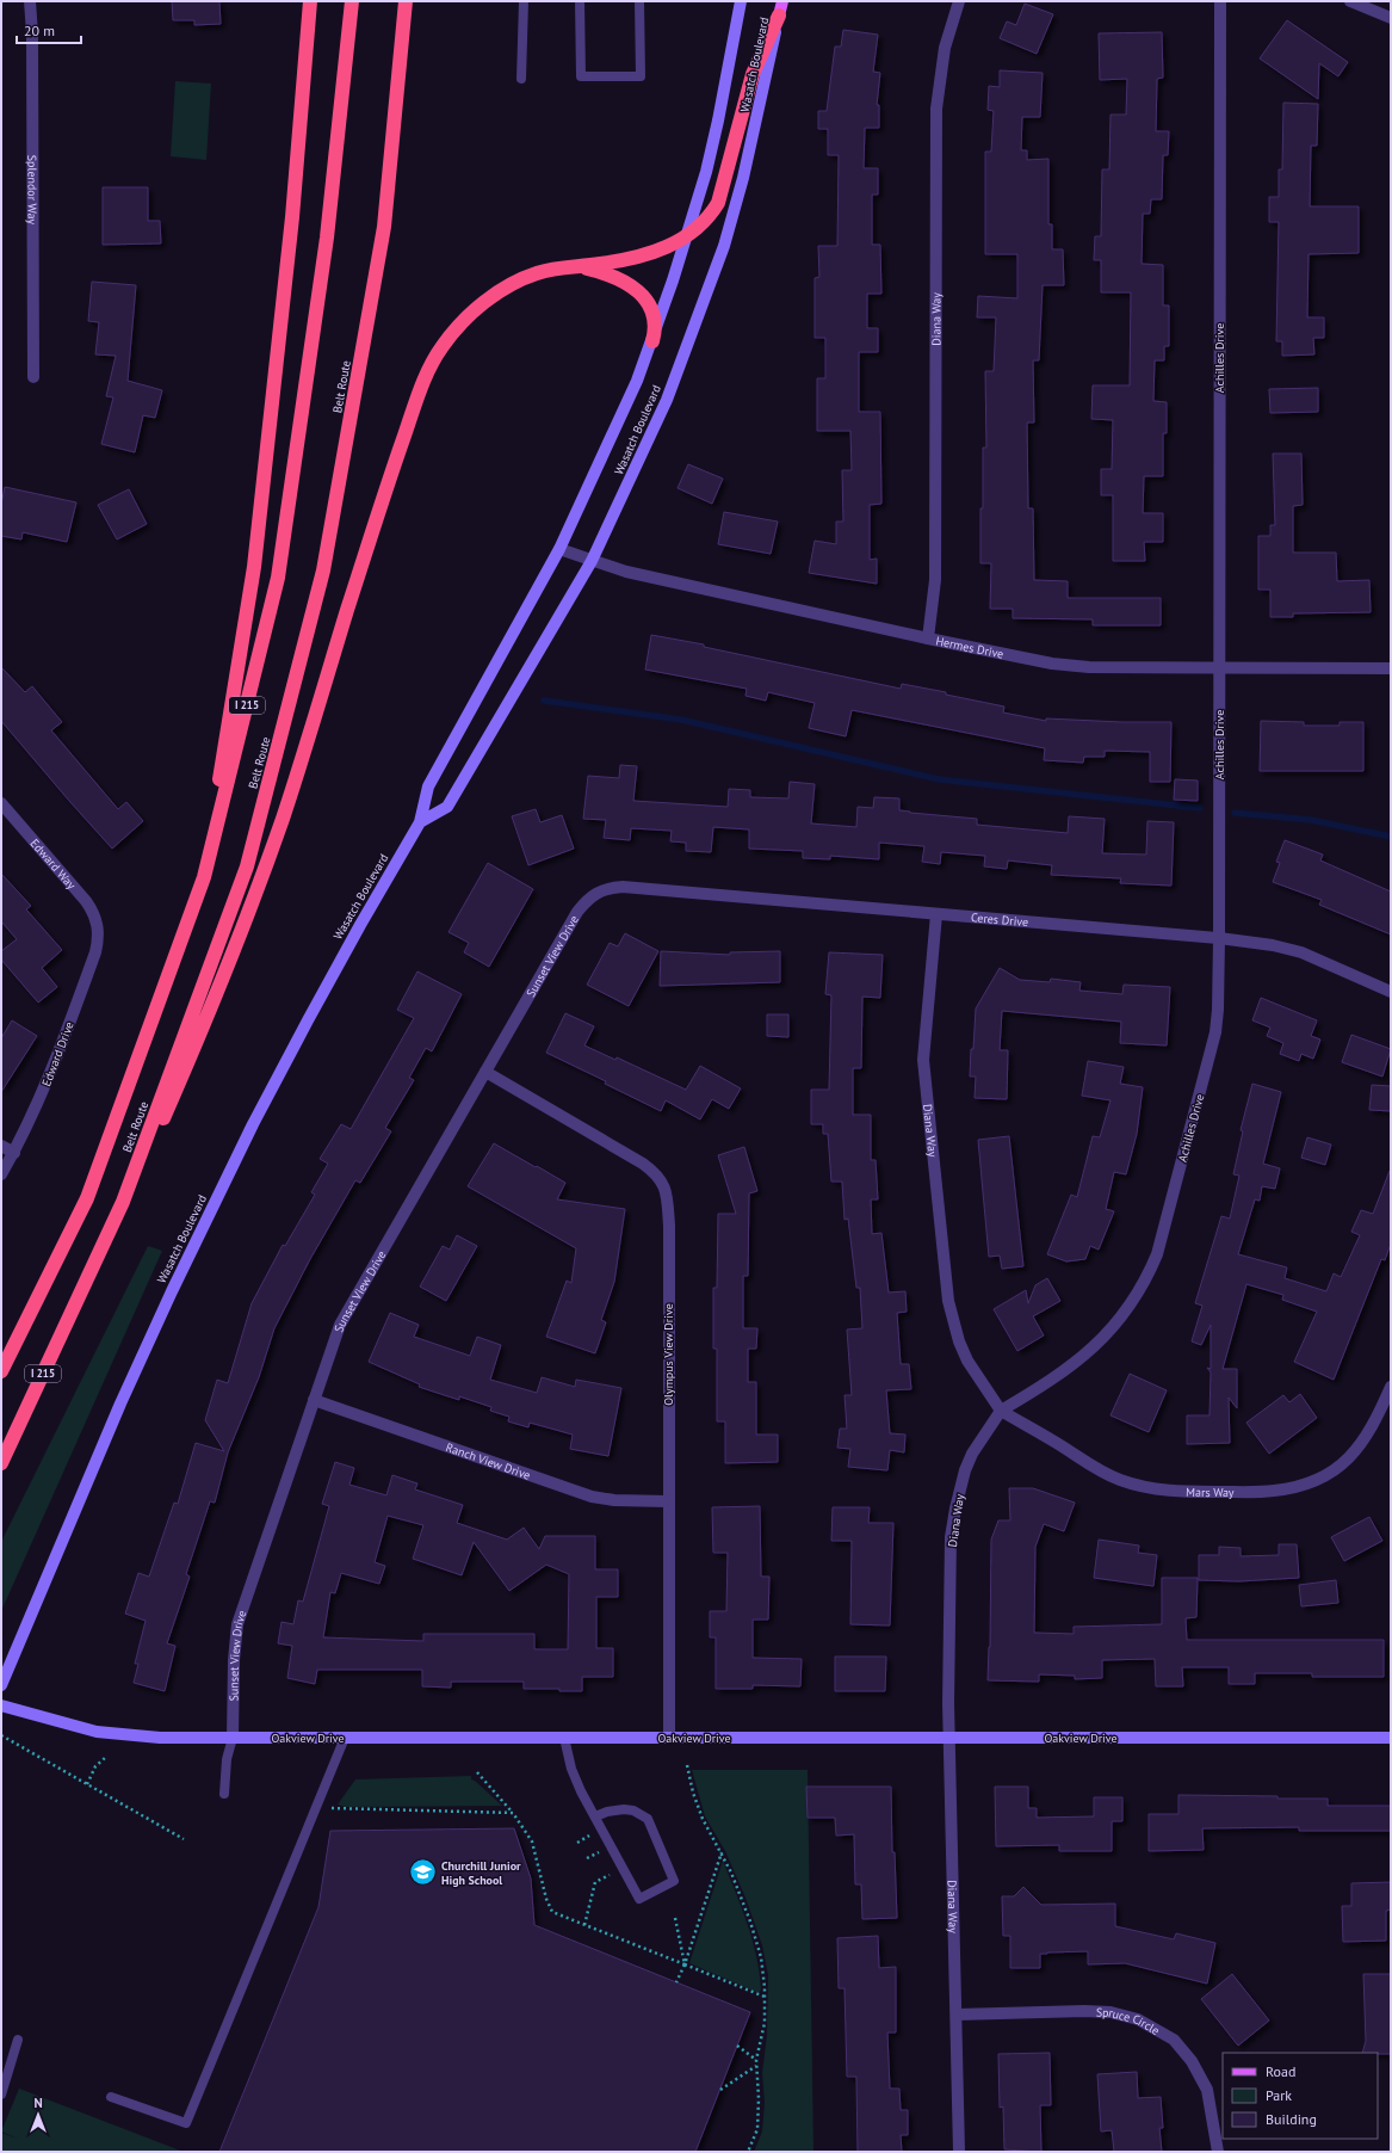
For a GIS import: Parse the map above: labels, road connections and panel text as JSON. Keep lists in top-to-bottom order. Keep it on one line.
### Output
{"streets":{"highway":["Belt Route","I 215"],"main road":["Wasatch Boulevard","Oakview Drive"],"street":["Splendor Way","Diana Way","Achilles Drive","Hermes Drive","Edward Way","Ceres Drive","Sunset View Drive","Edward Drive","Olympus View Drive","Ranch View Drive","Mars Way","Spruce Circle"]},"crossings":[["Wasatch Boulevard","Hermes Drive"],["Diana Way","Achilles Drive"],["Diana Way","Hermes Drive"],["Diana Way","Ceres Drive"],["Diana Way","Mars Way"],["Diana Way","Oakview Drive"],["Diana Way","Spruce Circle"],["Achilles Drive","Hermes Drive"],["Achilles Drive","Ceres Drive"],["Achilles Drive","Mars Way"],["Edward Way","Edward Drive"],["Ceres Drive","Sunset View Drive"],["Sunset View Drive","Olympus View Drive"],["Sunset View Drive","Ranch View Drive"],["Sunset View Drive","Oakview Drive"],["Olympus View Drive","Ranch View Drive"],["Olympus View Drive","Oakview Drive"]],"places":{"school or university":["Churchill Junior High School"]},"legend":["Road","Park","Building"],"scale_bar":"20 m","north":"top"}
